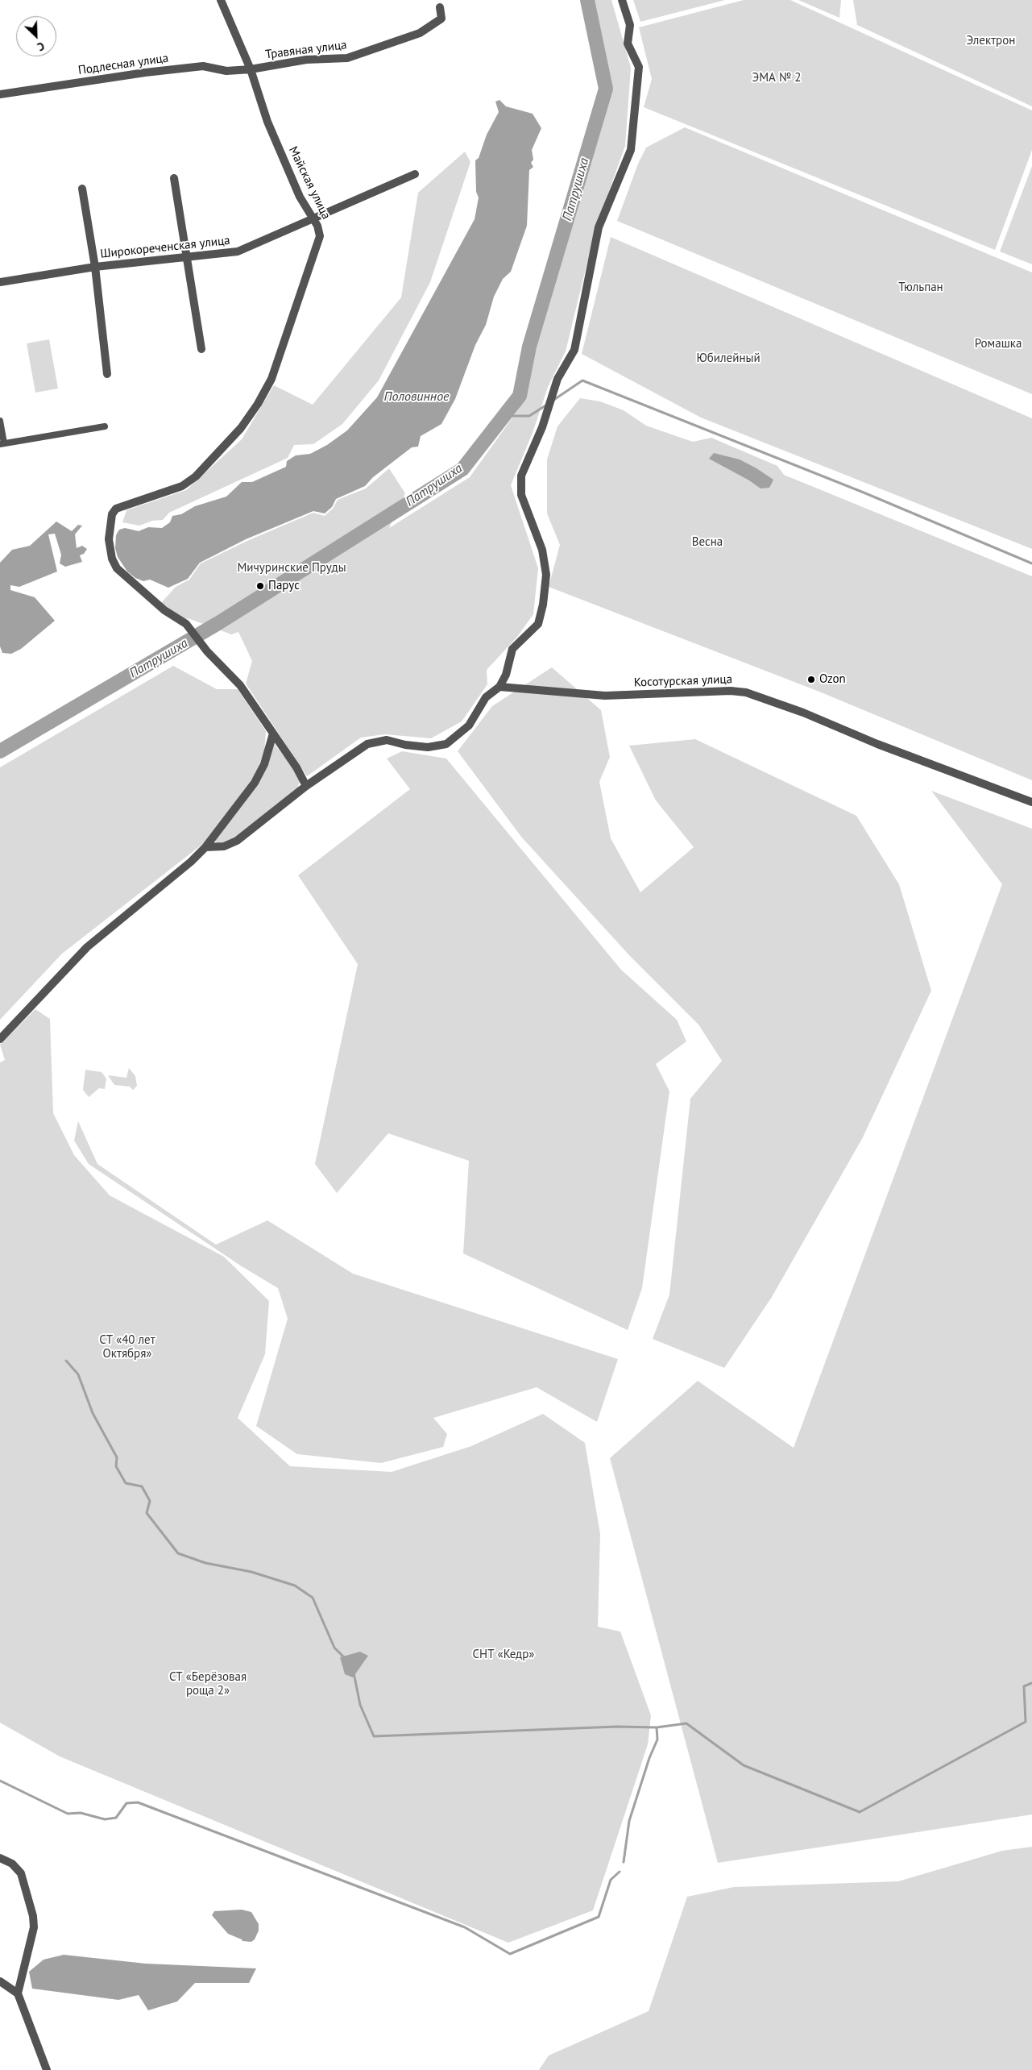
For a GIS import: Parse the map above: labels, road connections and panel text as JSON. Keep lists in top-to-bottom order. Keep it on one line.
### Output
{"streets":{"street":["Травяная улица","Подлесная улица","Майская улица","Широкореченская улица","Косотурская улица"]},"crossings":[["Травяная улица","Подлесная улица"],["Травяная улица","Майская улица"],["Подлесная улица","Майская улица"],["Майская улица","Широкореченская улица"]],"water":["Патрушиха","Половинное"],"parks":["Электрон","ЭМА № 2","Тюльпан","Ромашка","Юбилейный","Весна","Мичуринские Пруды","СТ «40 лет Октября»","СНТ «Кедр»","СТ «Берёзовая роща 2»"],"places":["Парус","Ozon"],"north":"bottom right"}
